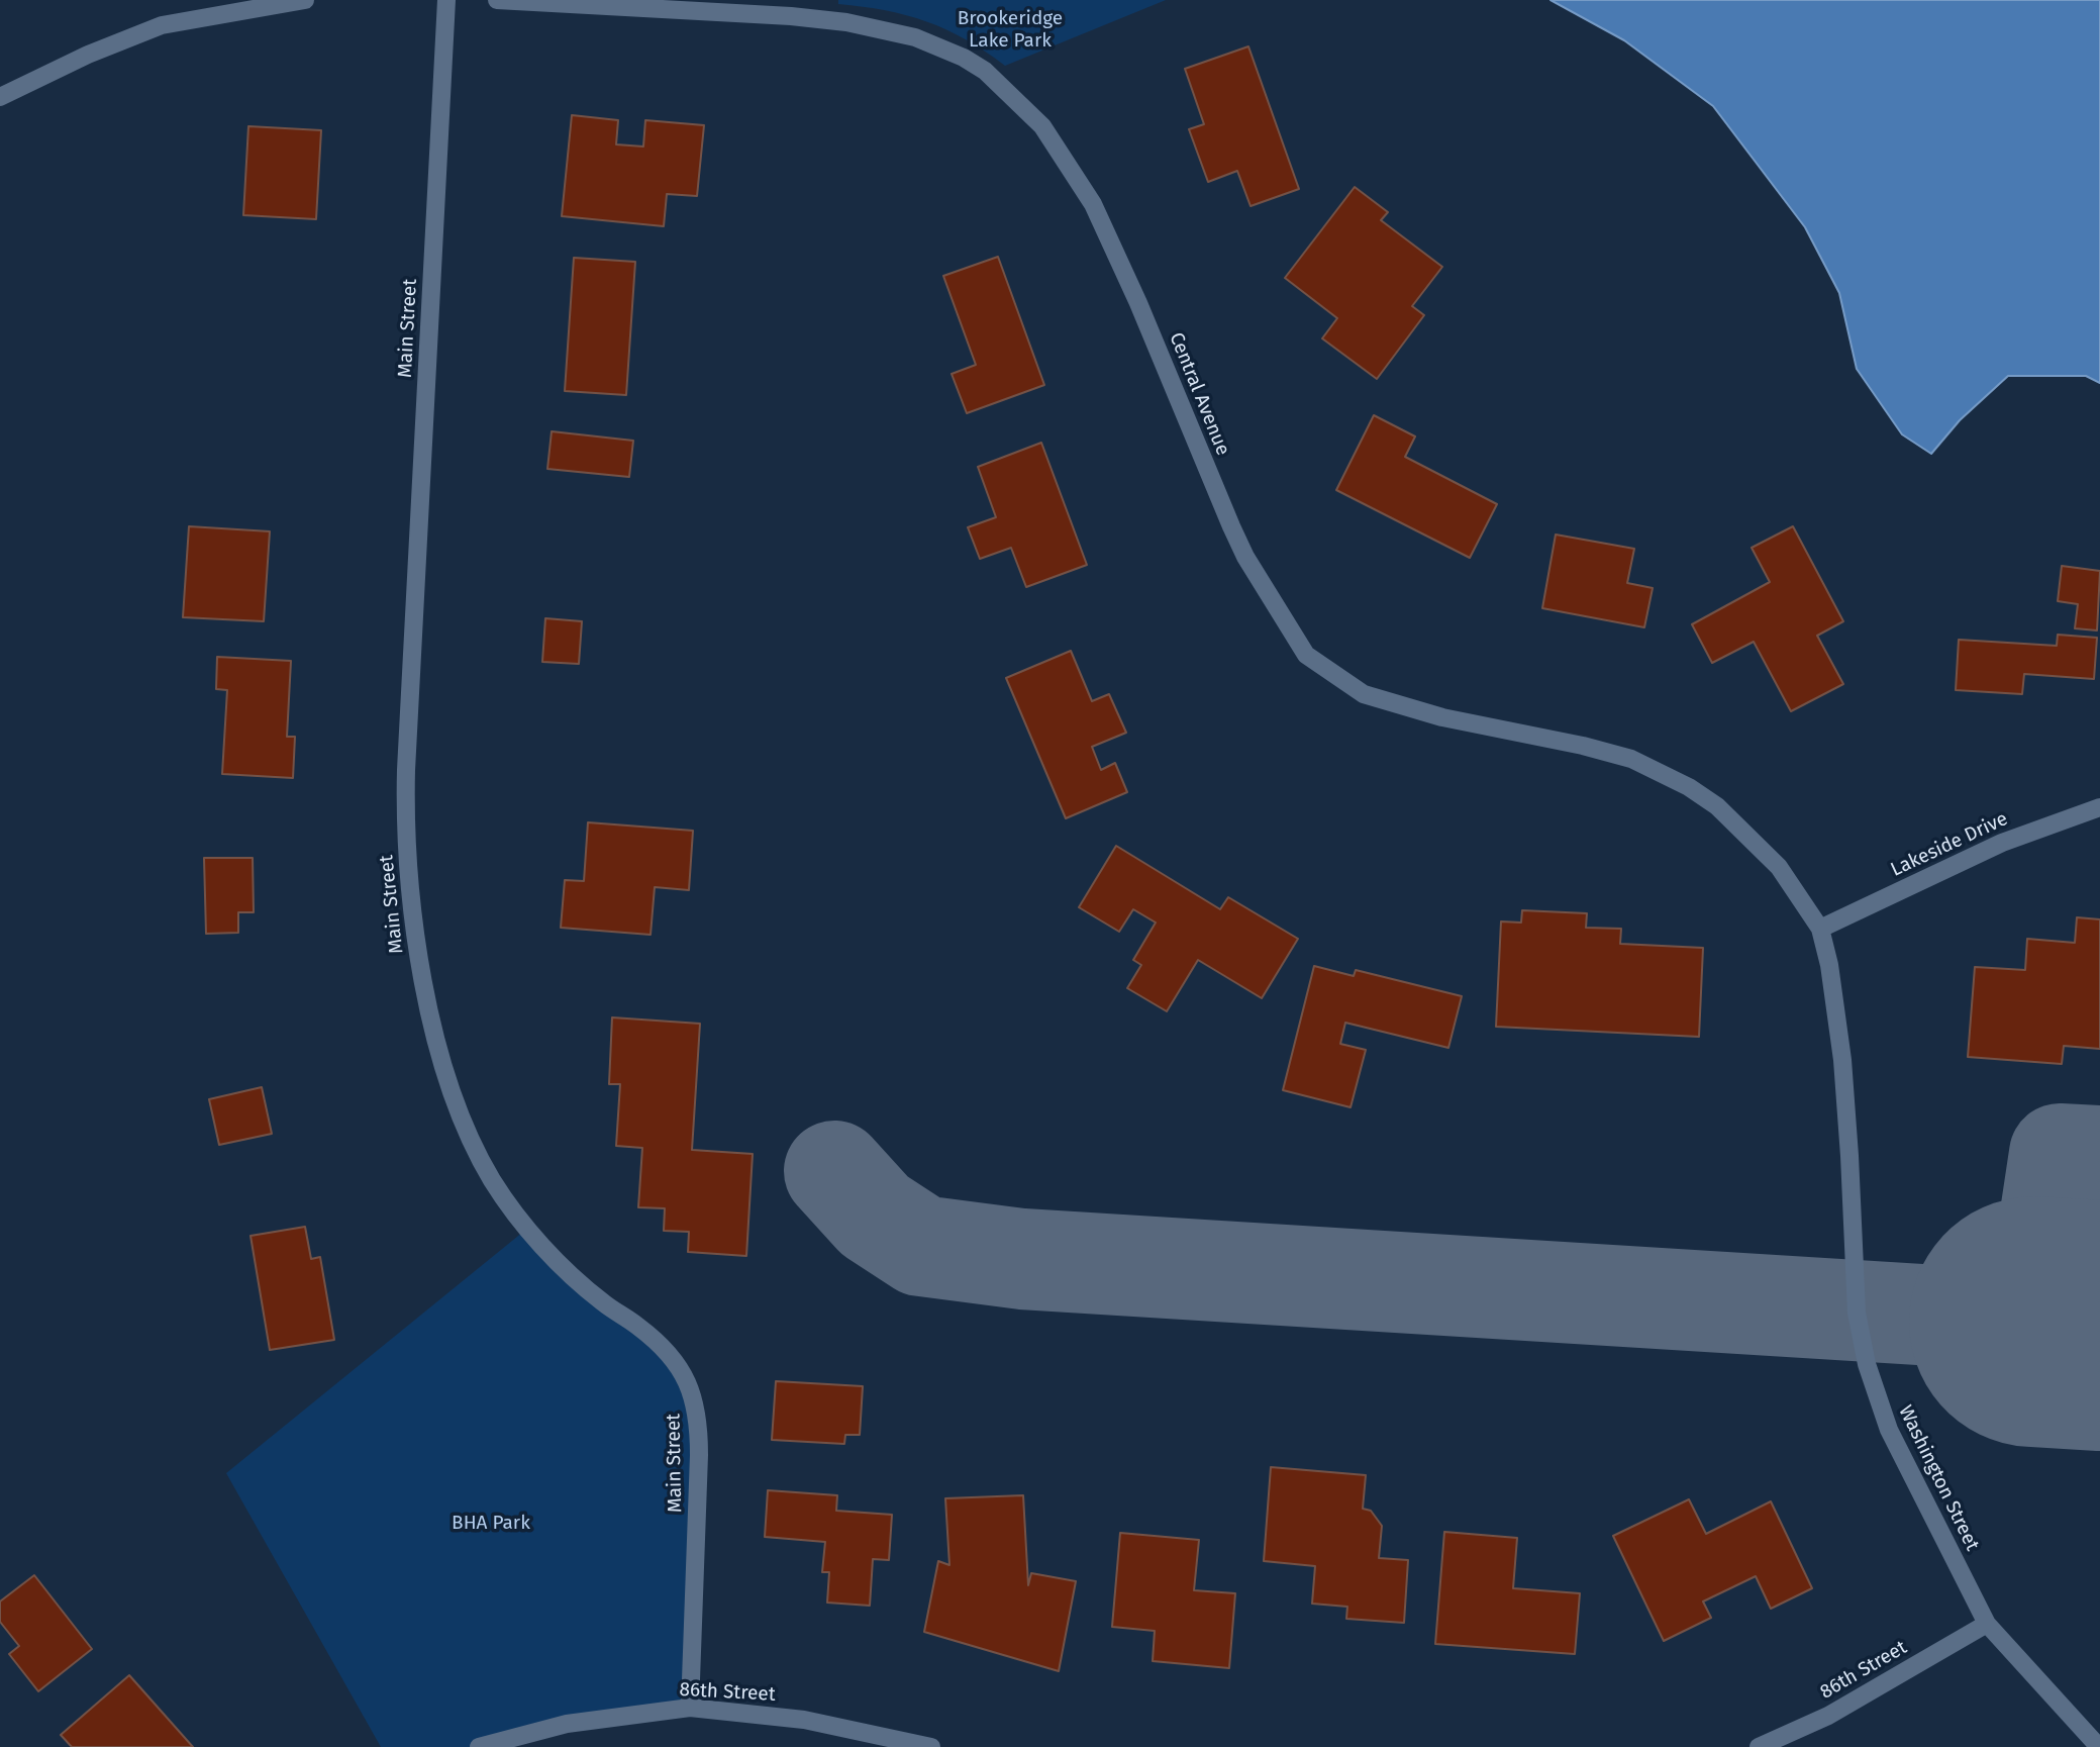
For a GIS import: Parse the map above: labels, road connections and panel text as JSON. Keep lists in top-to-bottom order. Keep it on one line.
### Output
{"streets":{"street":["Main Street","Central Avenue","Lakeside Drive","Washington Street","86th Street"]},"crossings":[["Main Street","86th Street"],["Central Avenue","Lakeside Drive"],["Central Avenue","Washington Street"],["Lakeside Drive","Washington Street"],["Washington Street","86th Street"]],"parks":["Brookeridge Lake Park","BHA Park"]}
